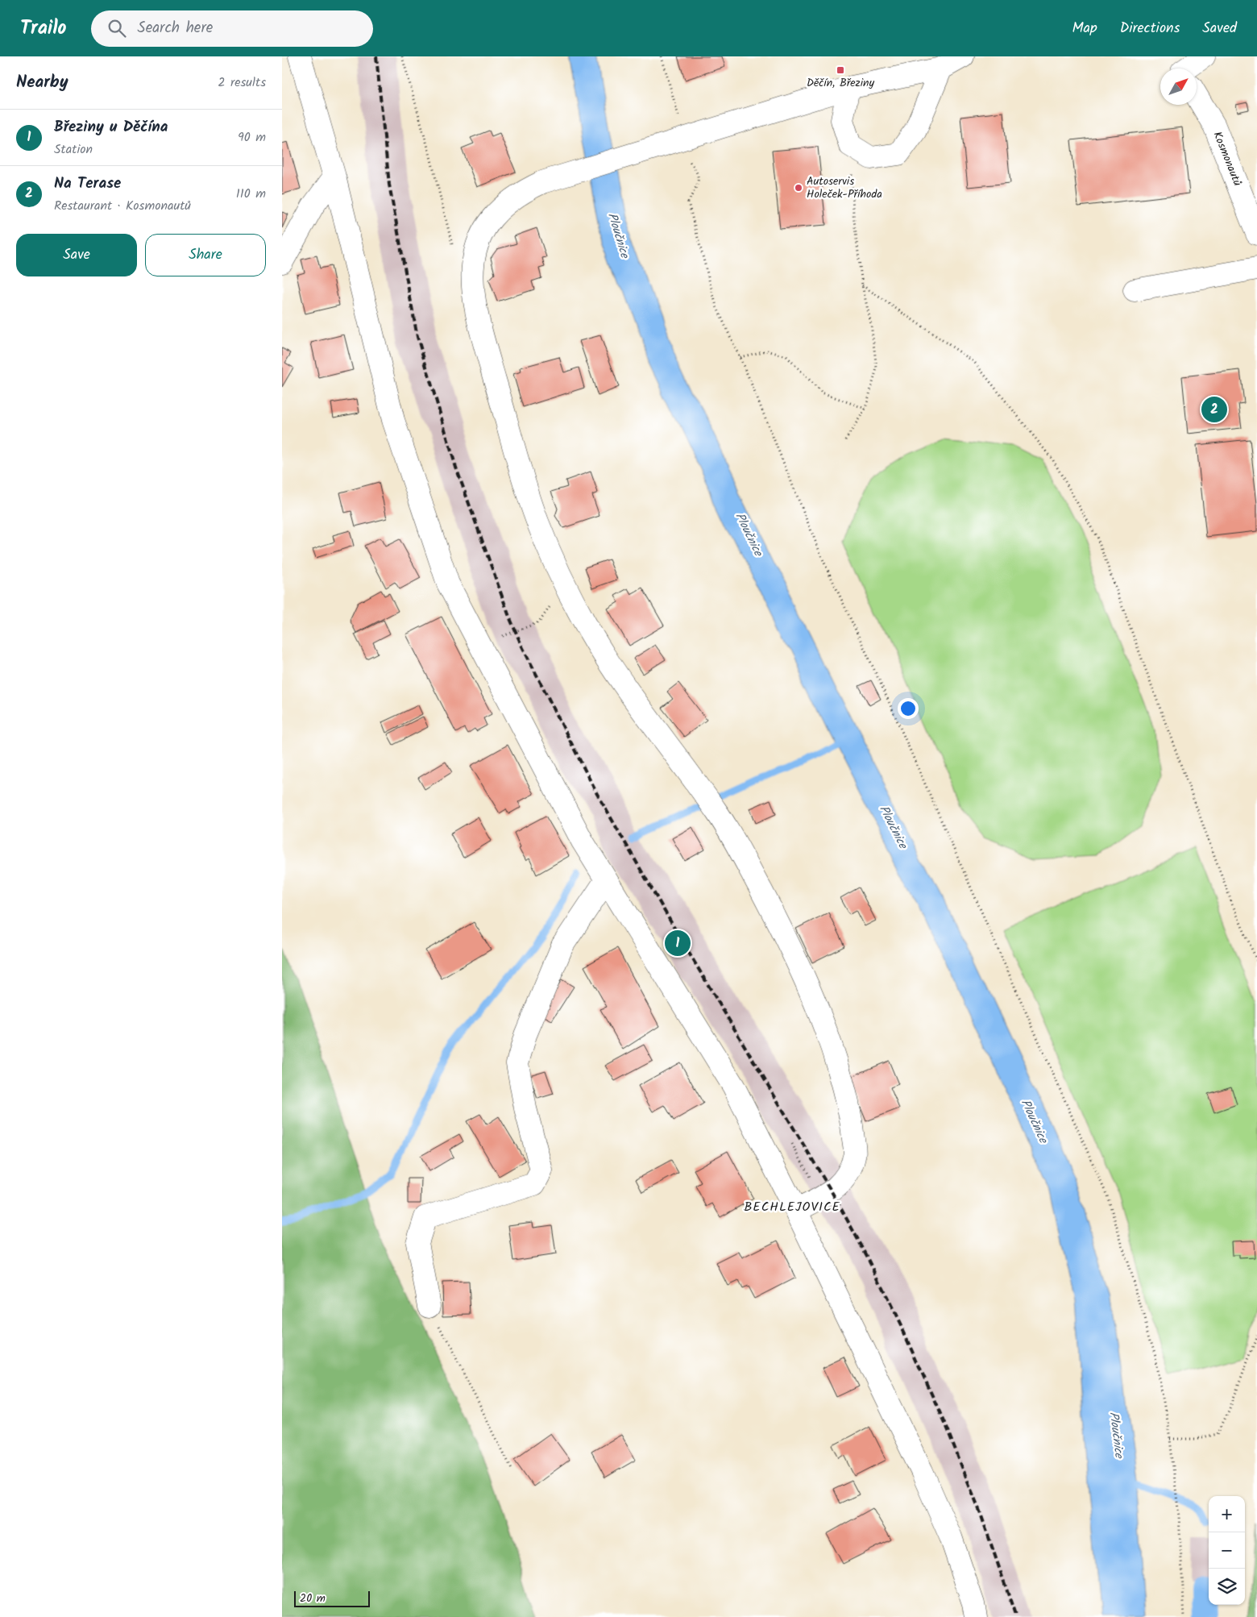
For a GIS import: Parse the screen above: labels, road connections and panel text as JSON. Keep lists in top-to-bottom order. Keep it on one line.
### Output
{"streets":{"street":["Kosmonautů"]},"districts":["BECHLEJOVICE"],"water":["Ploučnice"],"places":{"transit":["Děčín, Březiny"],"other":["Autoservis Holeček-Příhoda"]},"scale_bar":"20 m","north":"top right","page":{"header":"Trailo","search":"Search here","nav":["Map","Directions","Saved"],"heading":["Nearby","2 results"],"list":[{"mark":"1","name":"Březiny u Děčína","note":"Station","value":"90 m"},{"mark":"2","name":"Na Terase","note":"Restaurant · Kosmonautů","value":"110 m"}],"buttons":["Save","Share"],"pins":["2","1"],"map_buttons":["+","−"],"scale":"20 m"}}
